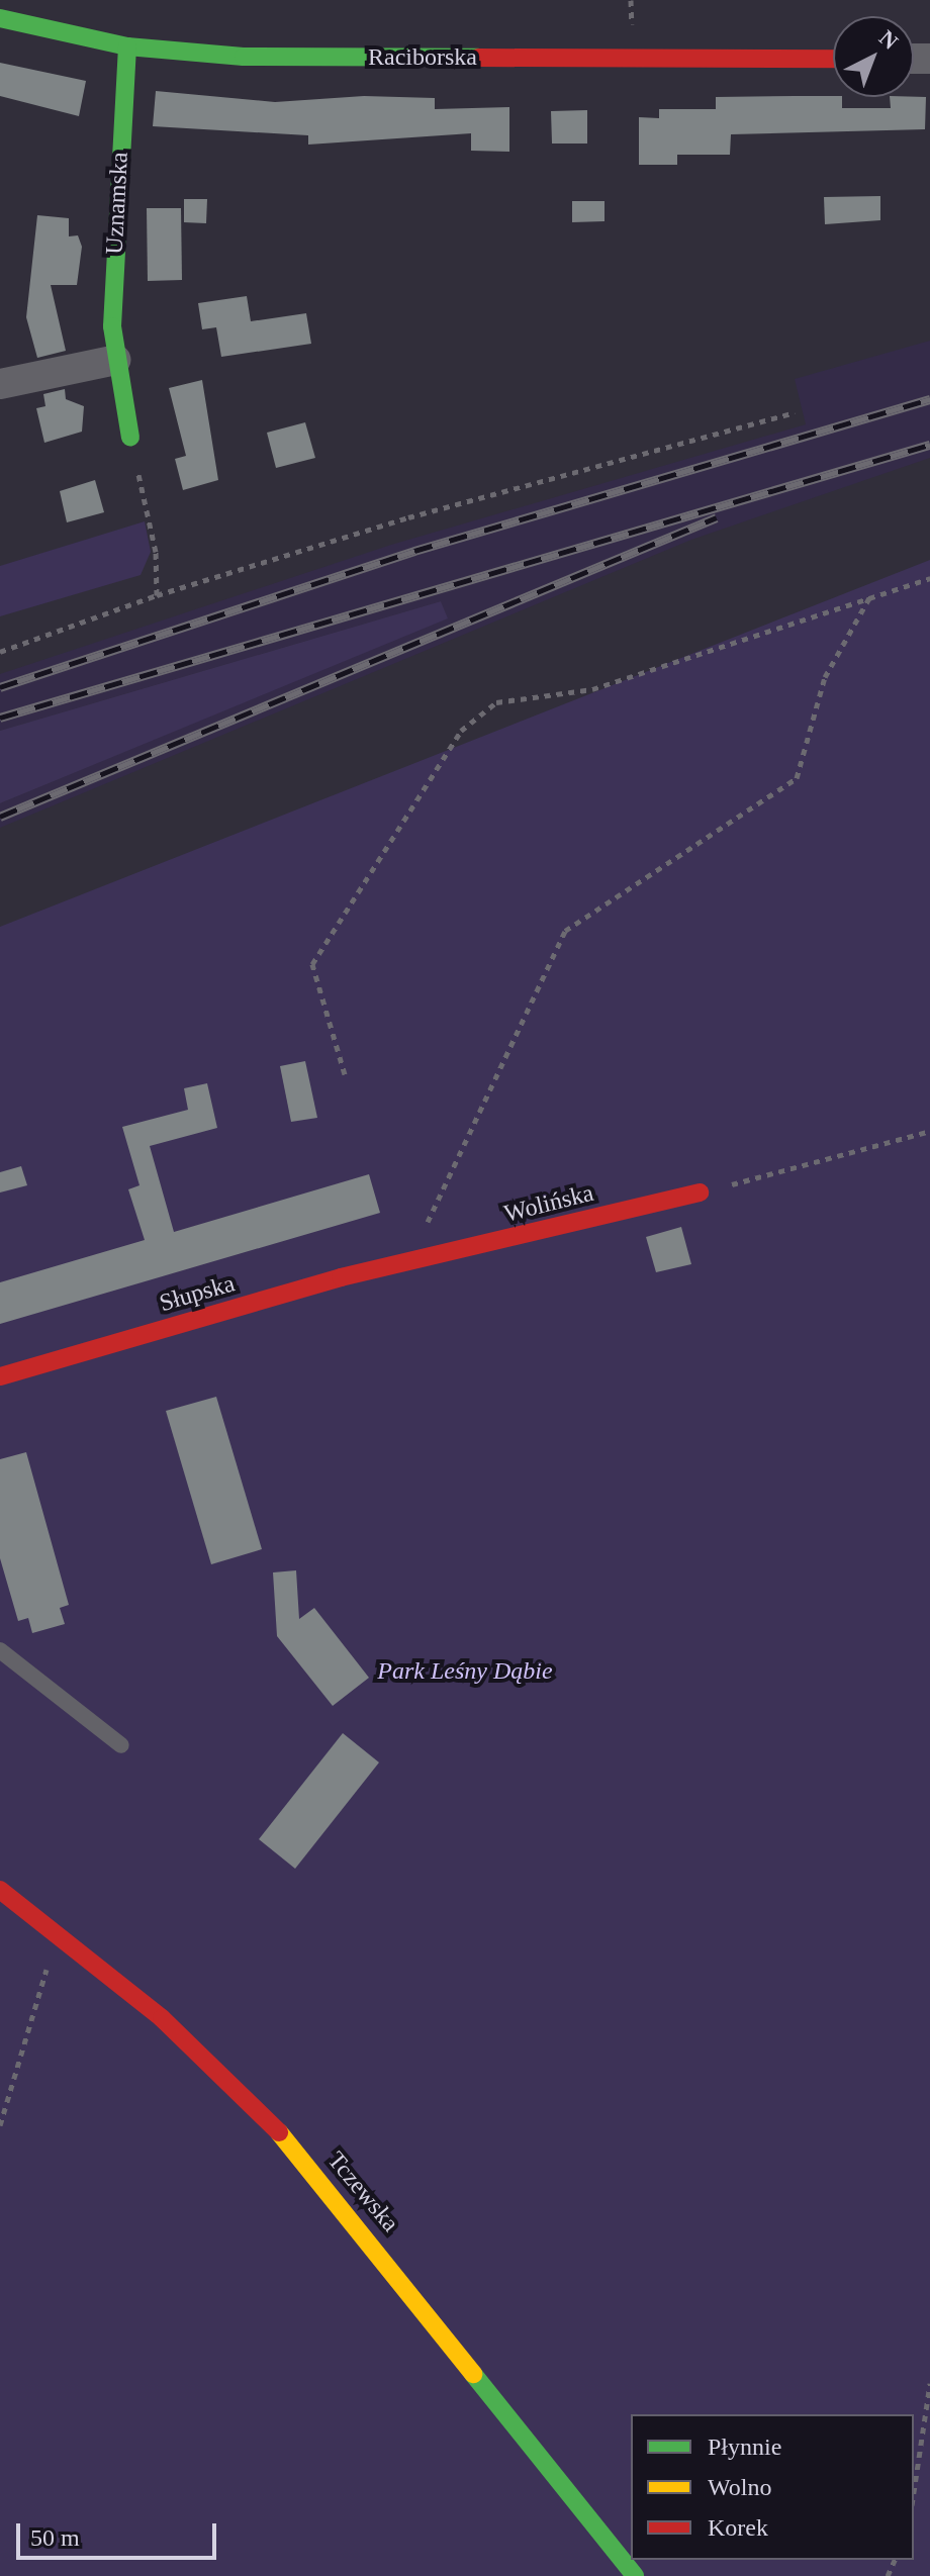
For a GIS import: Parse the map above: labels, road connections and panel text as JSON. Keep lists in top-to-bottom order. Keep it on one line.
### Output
{"streets":{"street":["Raciborska","Uznamska","Wolińska","Słupska","Tczewska"]},"crossings":[["Raciborska","Uznamska"],["Wolińska","Słupska"]],"parks":["Park Leśny Dąbie"],"legend":["Płynnie","Wolno","Korek"],"scale_bar":"50 m","north":"top right"}
